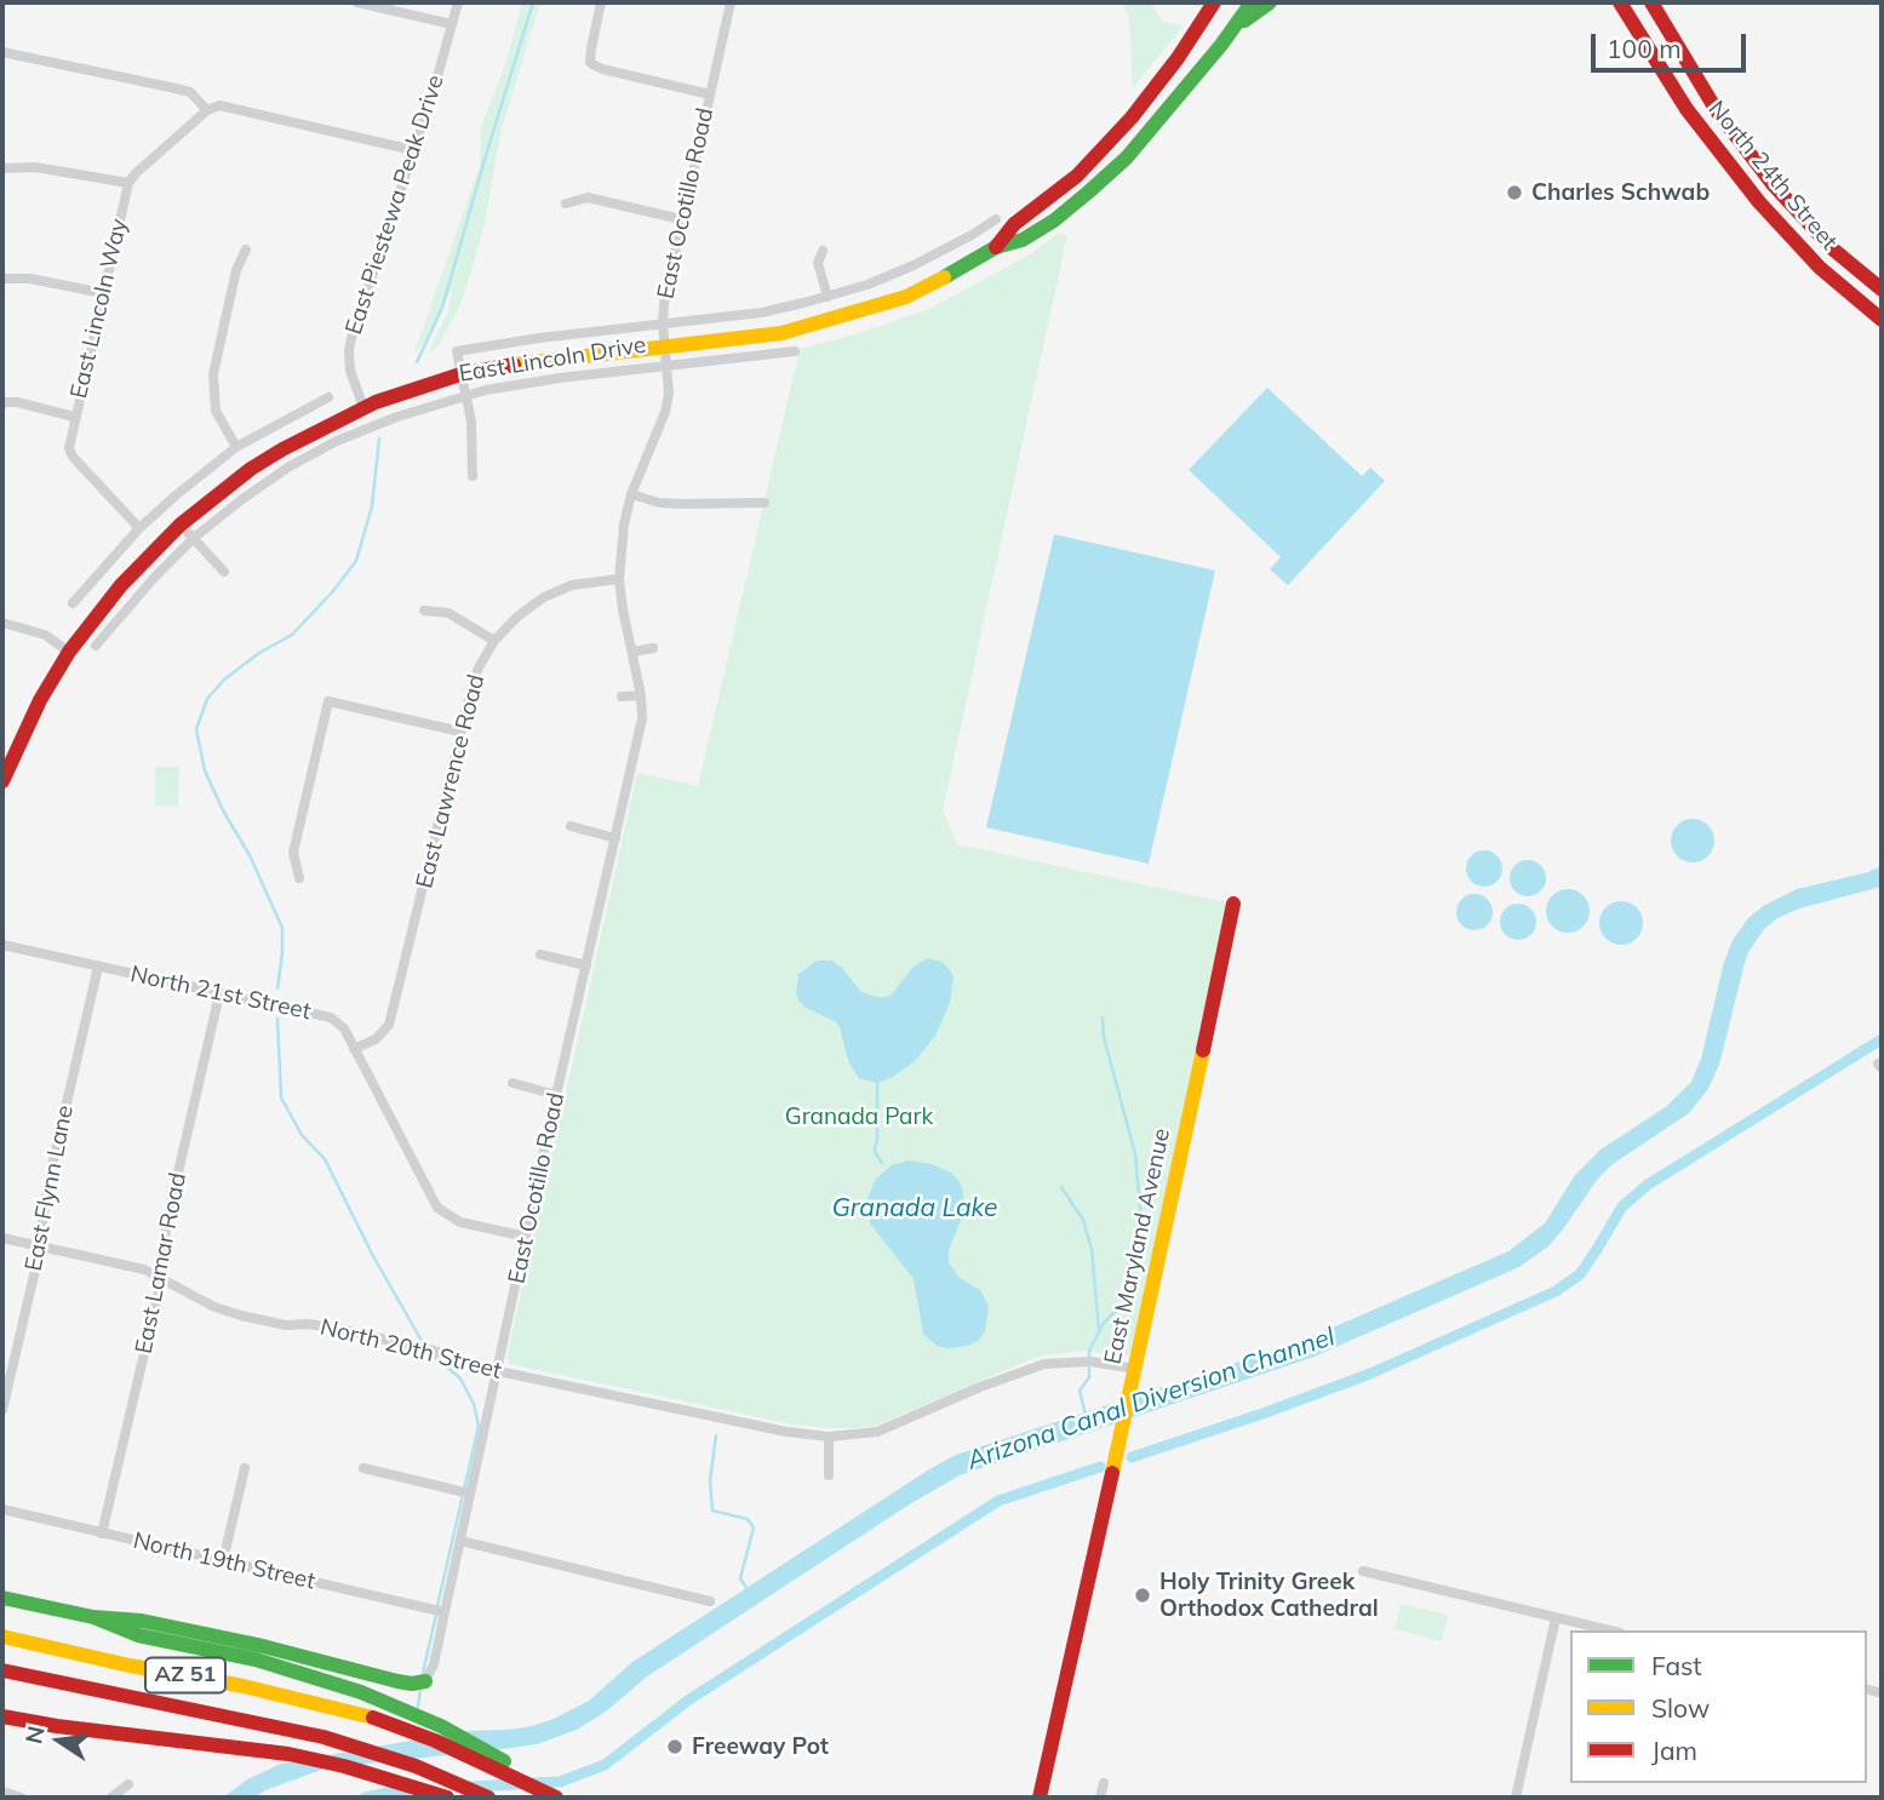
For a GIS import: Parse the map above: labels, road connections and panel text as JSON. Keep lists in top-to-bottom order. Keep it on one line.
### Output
{"streets":{"main road":["North 24th Street","East Lincoln Drive","East Maryland Avenue","AZ 51"],"street":["East Ocotillo Road","East Piestewa Peak Drive","East Lincoln Way","East Lawrence Road","North 21st Street","East Flynn Lane","East Lamar Road","North 20th Street","North 19th Street"]},"crossings":[["East Ocotillo Road","East Lincoln Drive"],["East Ocotillo Road","East Lawrence Road"],["East Ocotillo Road","North 21st Street"],["East Ocotillo Road","North 20th Street"],["East Ocotillo Road","North 19th Street"],["East Piestewa Peak Drive","East Lincoln Drive"],["East Lawrence Road","North 21st Street"],["North 21st Street","East Flynn Lane"],["North 21st Street","East Lamar Road"],["East Flynn Lane","North 20th Street"],["East Maryland Avenue","North 20th Street"],["East Lamar Road","North 20th Street"],["East Lamar Road","North 19th Street"]],"water":["Granada Lake","Arizona Canal Diversion Channel"],"parks":["Granada Park"],"places":["Charles Schwab","Holy Trinity Greek Orthodox Cathedral","Freeway Pot"],"legend":["Fast","Slow","Jam"],"scale_bar":"100 m","north":"left"}
